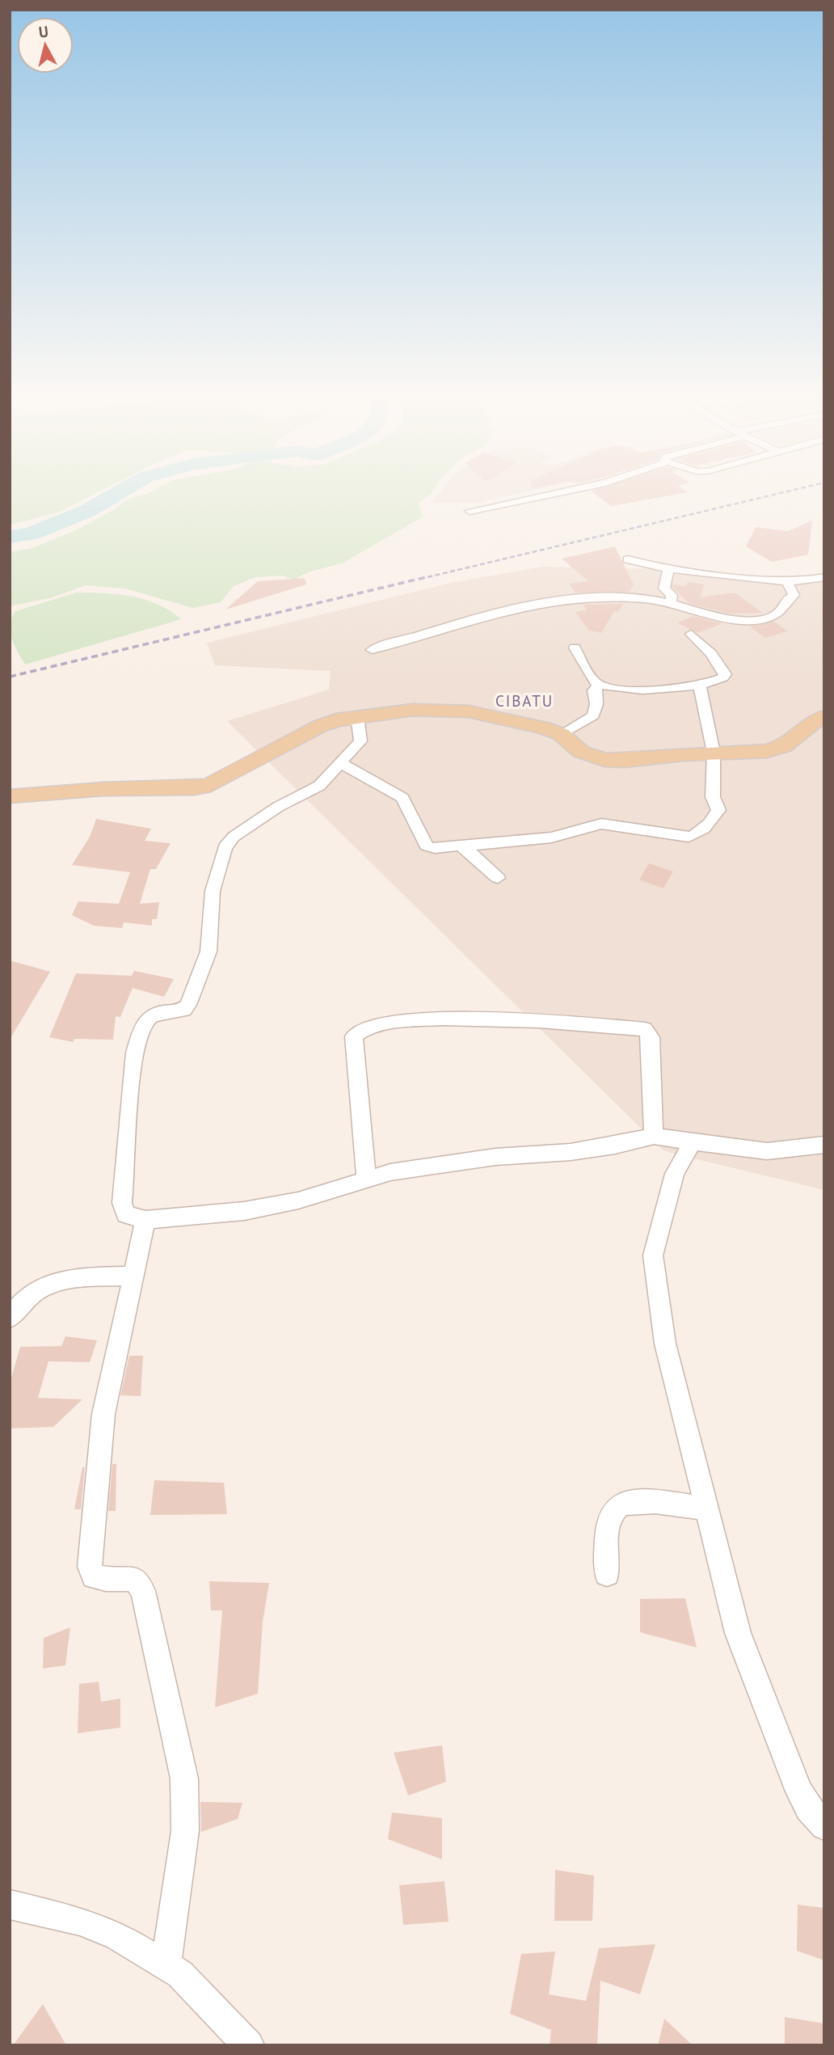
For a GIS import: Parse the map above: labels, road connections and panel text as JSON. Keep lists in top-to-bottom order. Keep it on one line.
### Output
{"districts":["CIBATU"],"north":"top"}
